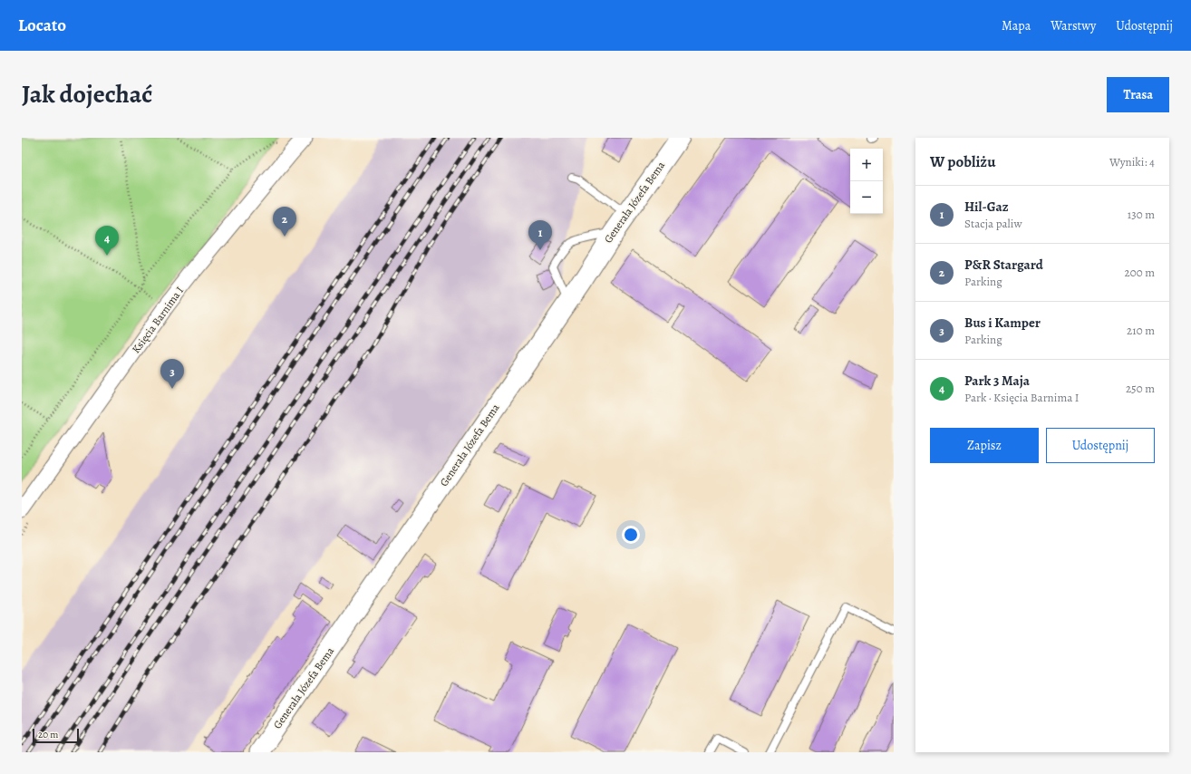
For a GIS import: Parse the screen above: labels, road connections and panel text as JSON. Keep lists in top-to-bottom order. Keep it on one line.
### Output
{"streets":{"street":["Generała Józefa Bema","Księcia Barnima I"]},"scale_bar":"20 m","page":{"header":"Locato","nav":["Mapa","Warstwy","Udostępnij"],"title":"Jak dojechać","buttons":["Trasa",["Zapisz","Udostępnij"]],"heading":["W pobliżu","Wyniki: 4"],"map_buttons":["+","−"],"list":[{"mark":"1","name":"Hil-Gaz","note":"Stacja paliw","value":"130 m"},{"mark":"2","name":"P&R Stargard","note":"Parking","value":"200 m"},{"mark":"3","name":"Bus i Kamper","note":"Parking","value":"210 m"},{"mark":"4","name":"Park 3 Maja","note":"Park · Księcia Barnima I","value":"250 m"}],"pins":["2","1","4","3"],"scale":"20 m"}}
